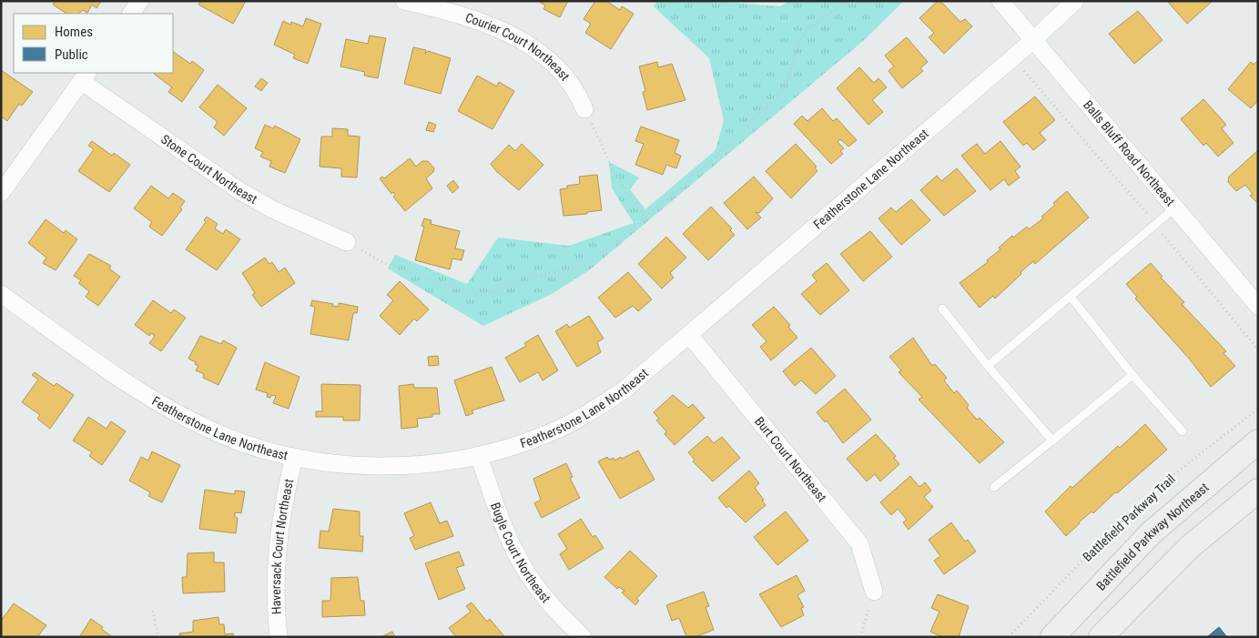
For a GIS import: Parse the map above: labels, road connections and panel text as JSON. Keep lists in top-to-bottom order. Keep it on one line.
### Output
{"streets":{"main road":["Battlefield Parkway Northeast"],"street":["Courier Court Northeast","Balls Bluff Road Northeast","Stone Court Northeast","Featherstone Lane Northeast","Burt Court Northeast","Haversack Court Northeast","Bugle Court Northeast"],"path":["Battlefield Parkway Trail"]},"crossings":[["Balls Bluff Road Northeast","Featherstone Lane Northeast"],["Featherstone Lane Northeast","Burt Court Northeast"],["Featherstone Lane Northeast","Haversack Court Northeast"],["Featherstone Lane Northeast","Bugle Court Northeast"]],"legend":["Homes","Public"]}
